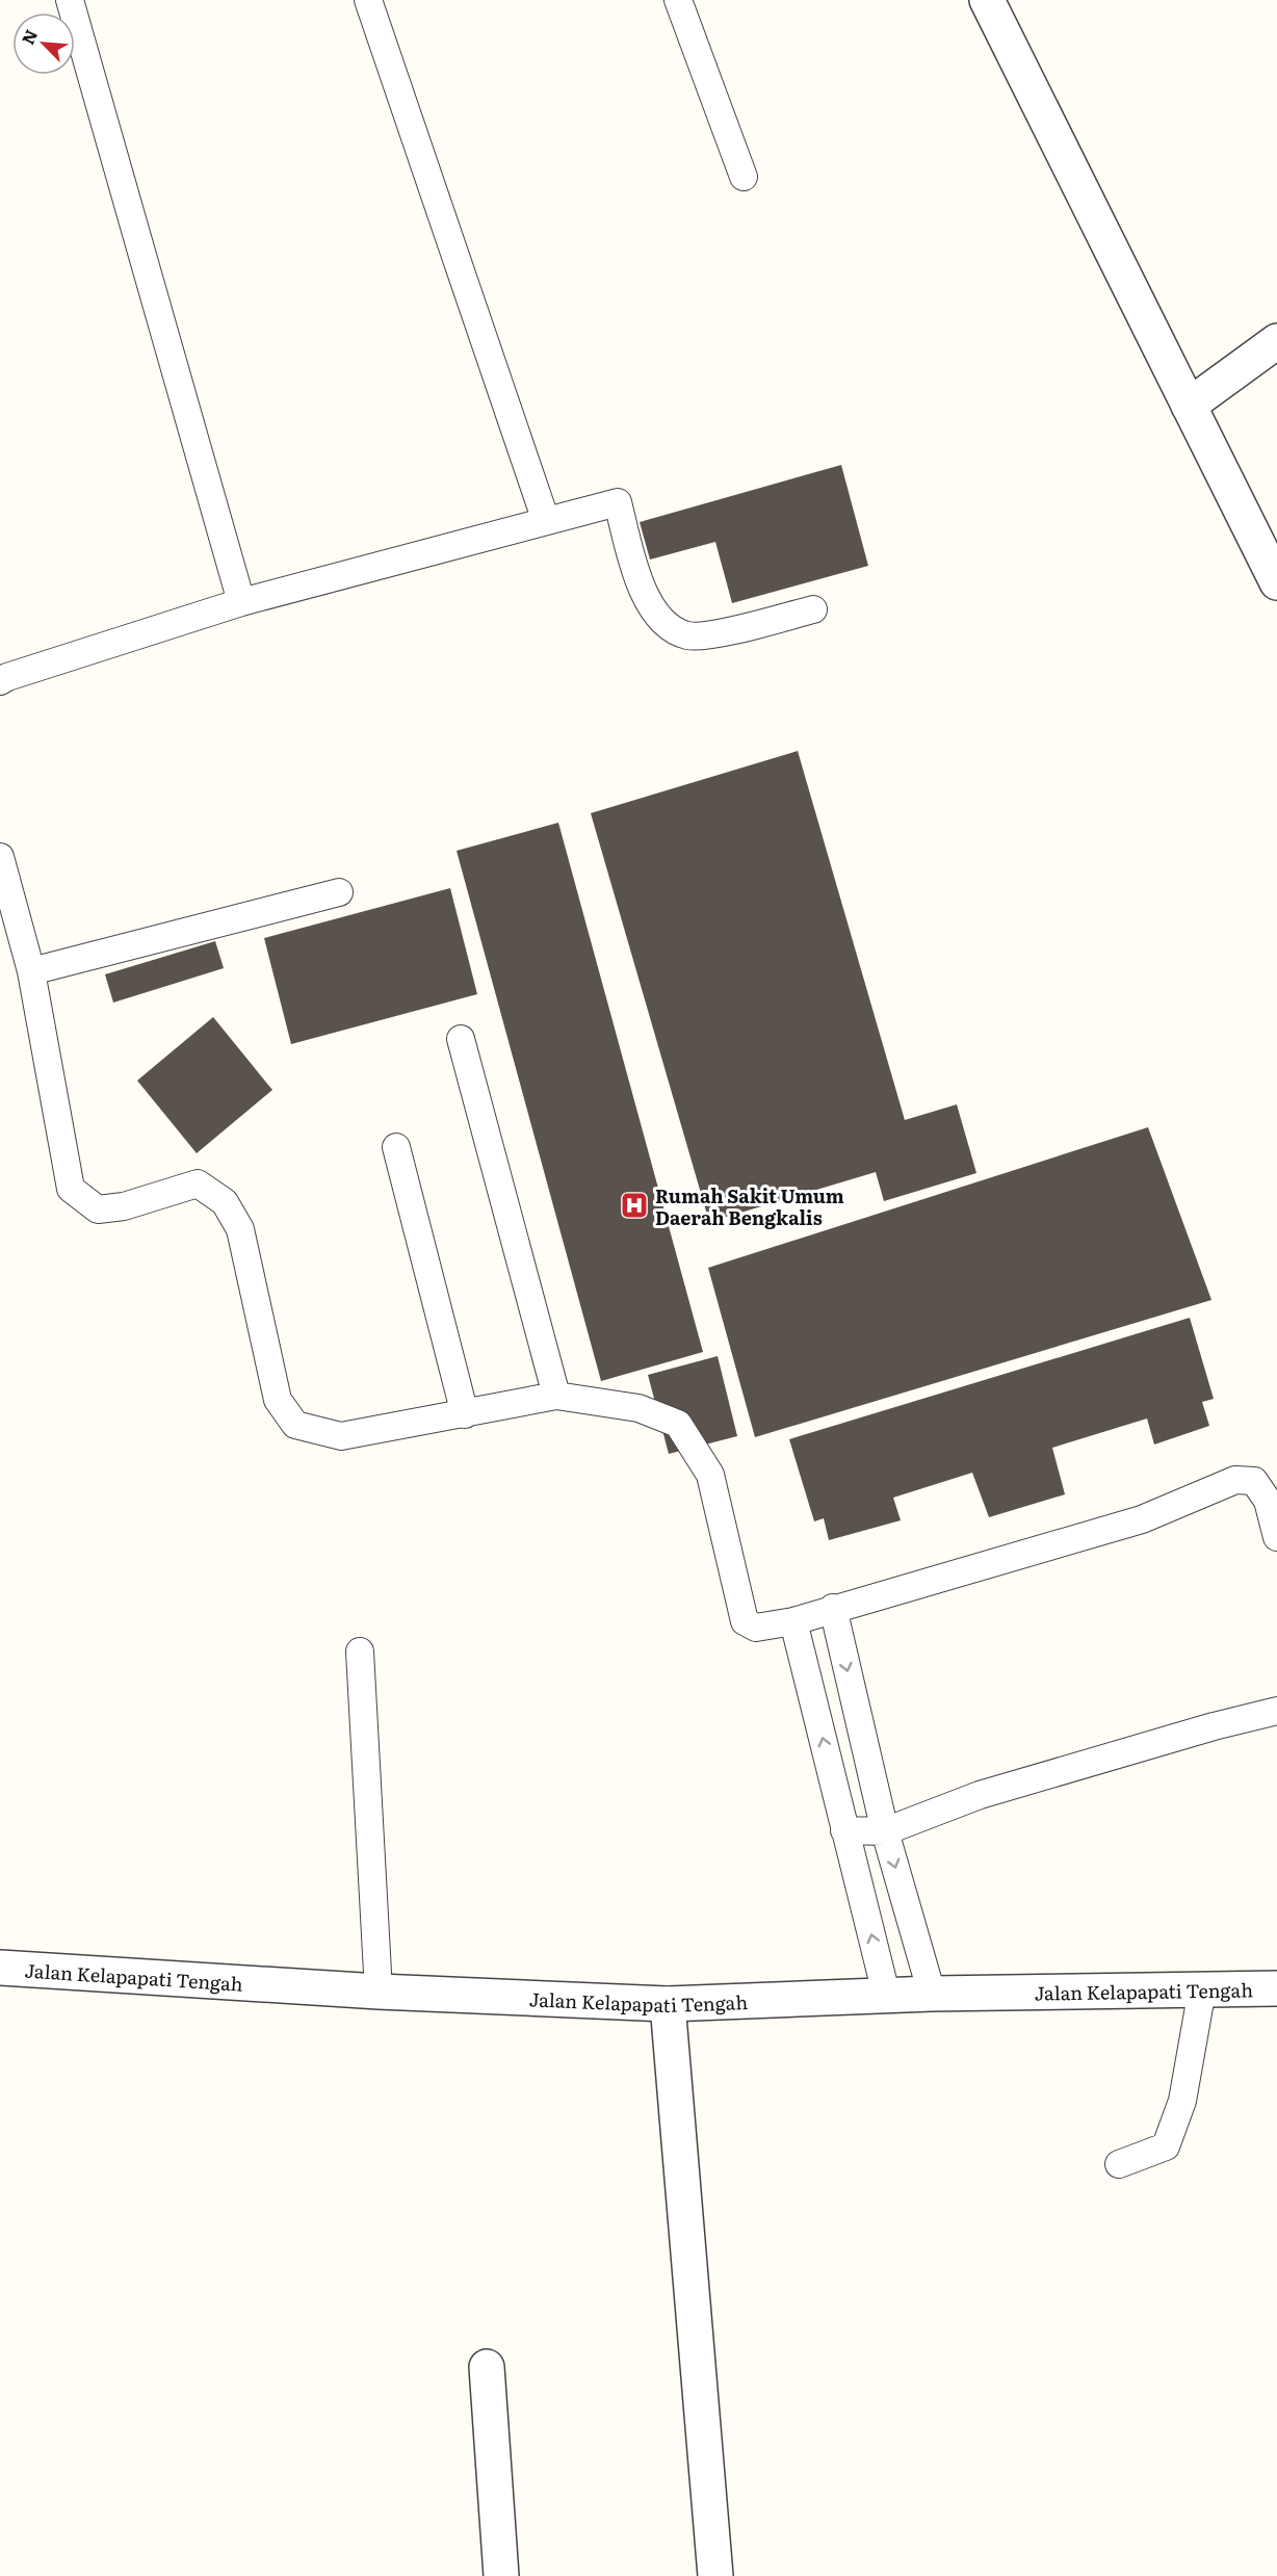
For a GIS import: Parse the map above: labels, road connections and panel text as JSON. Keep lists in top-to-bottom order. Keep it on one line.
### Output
{"streets":{"street":["Jalan Kelapapati Tengah"]},"places":{"hospital":["Rumah Sakit Umum Daerah Bengkalis"]},"north":"top left"}
